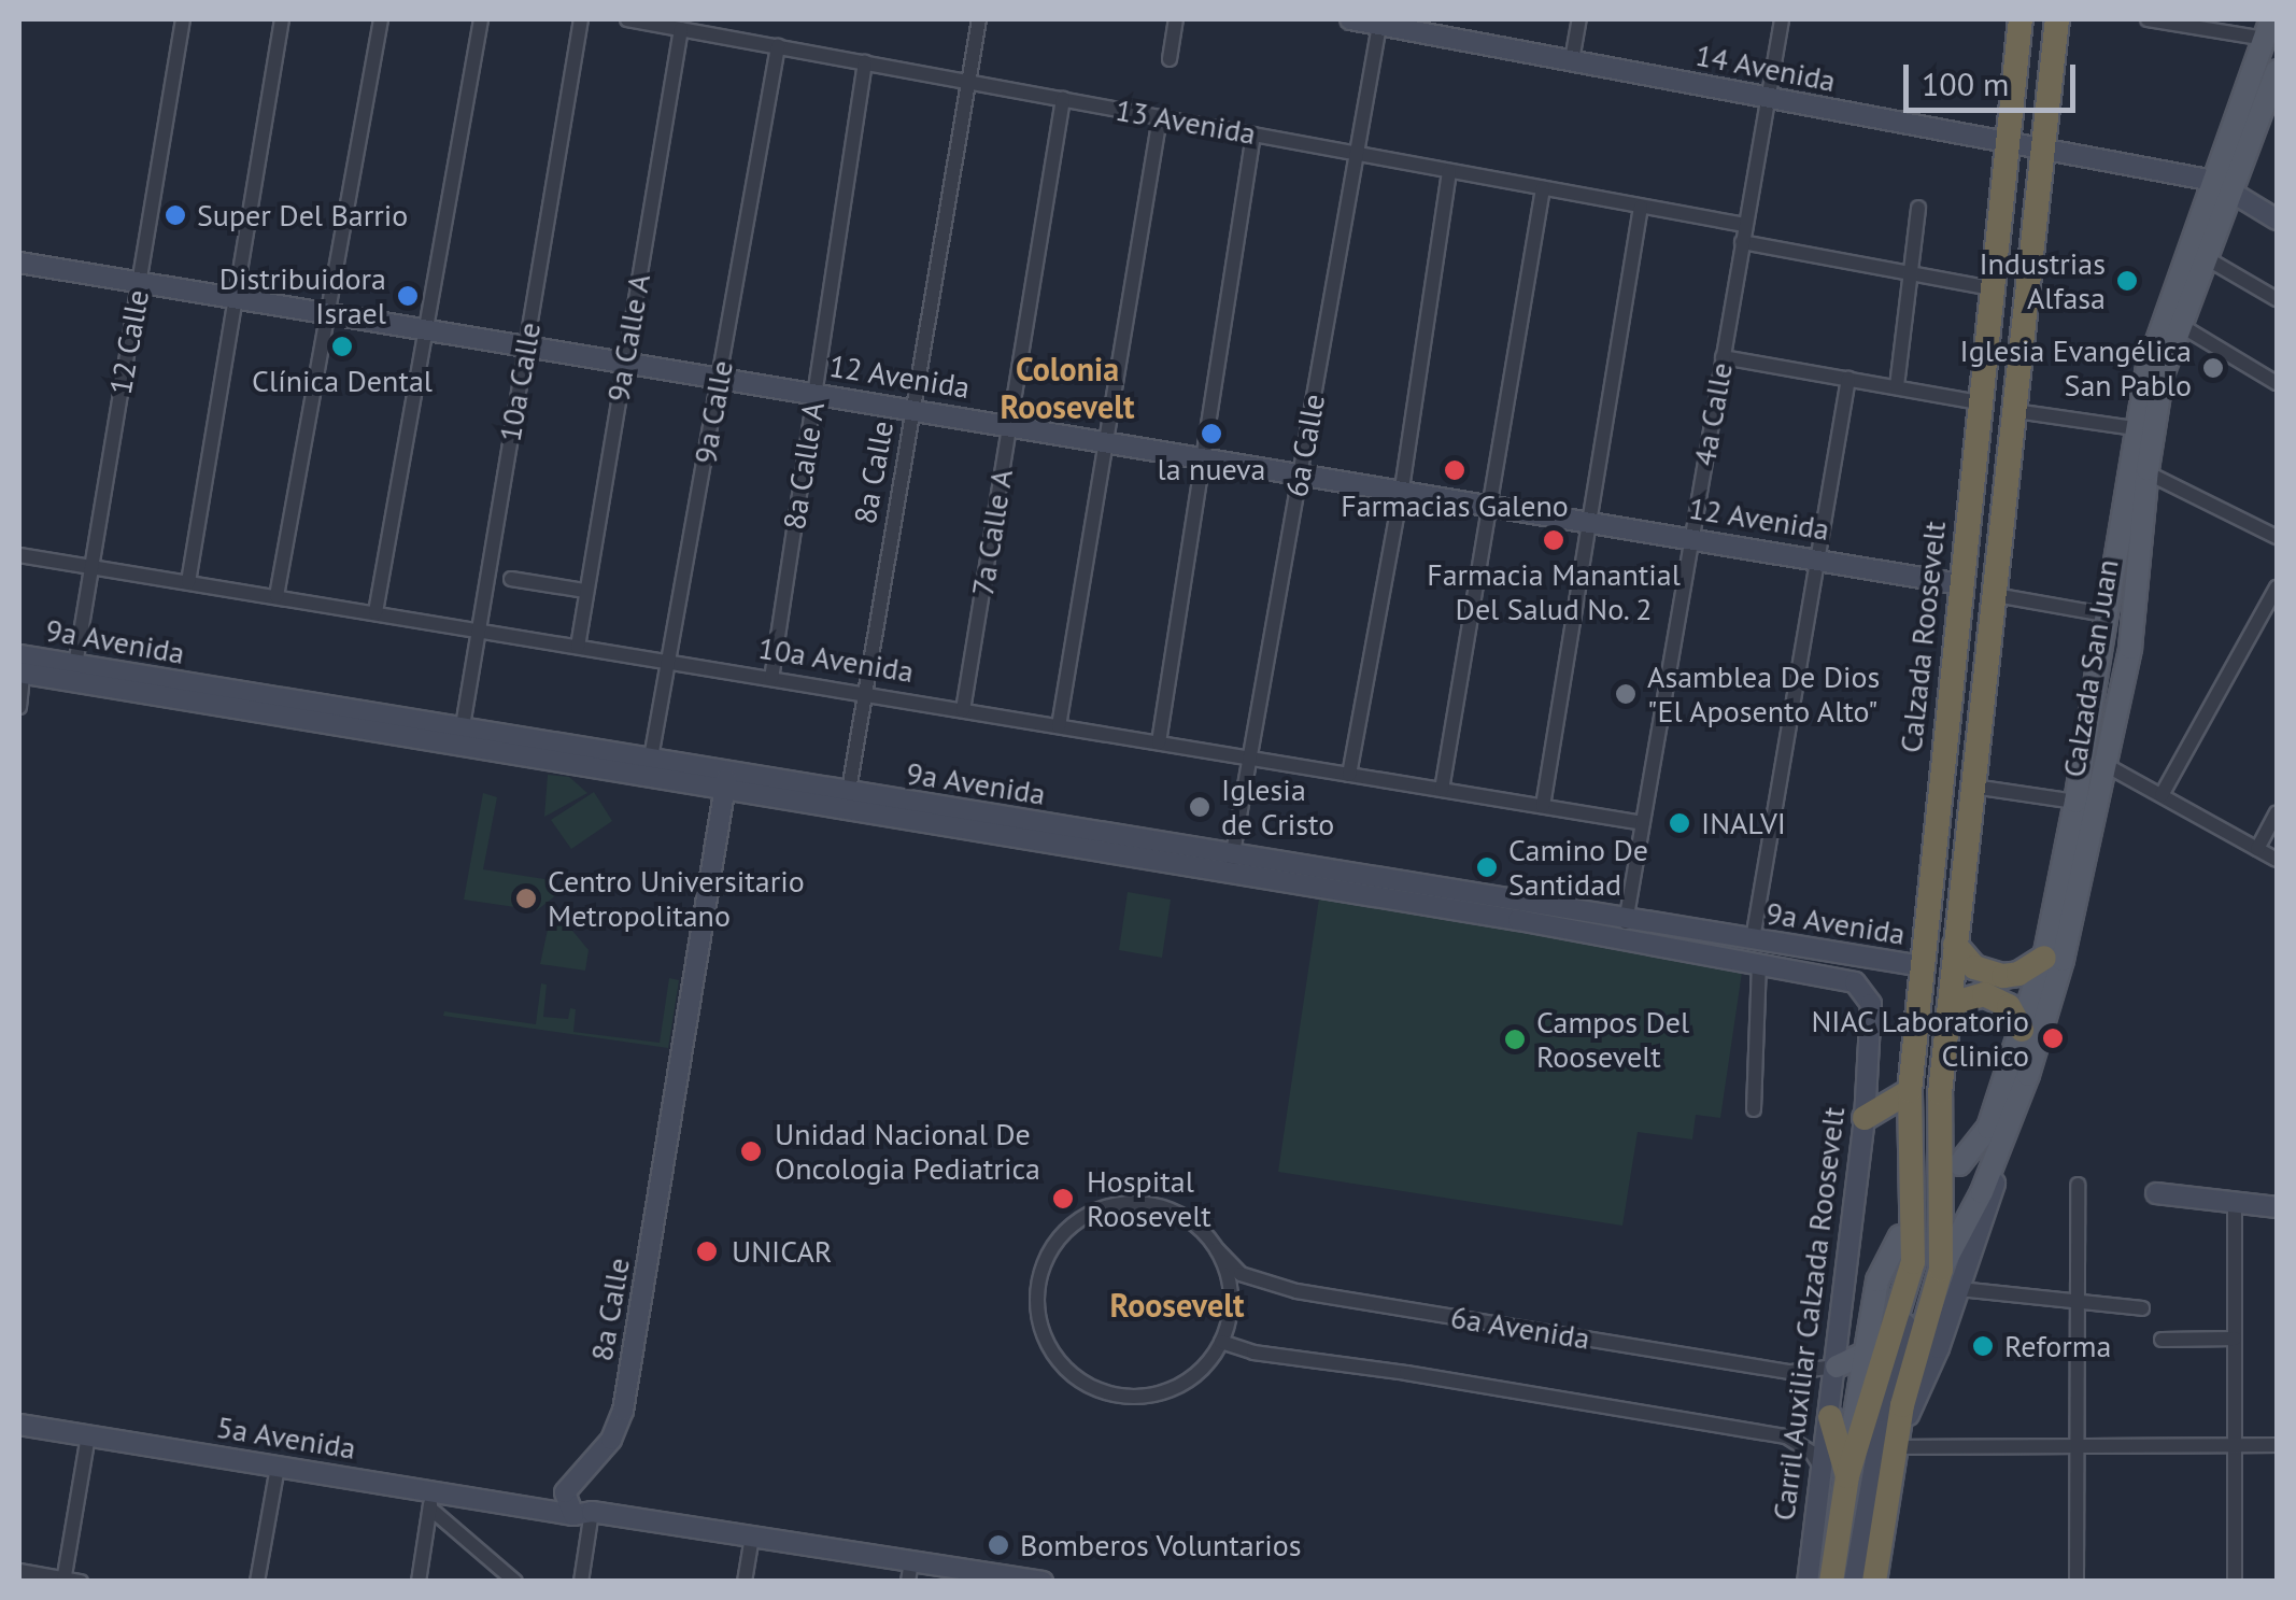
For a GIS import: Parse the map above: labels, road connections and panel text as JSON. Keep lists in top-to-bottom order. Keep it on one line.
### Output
{"streets":{"highway":["Calzada Roosevelt"],"main road":["Calzada San Juan"],"street":["14 Avenida","13 Avenida","9a Calle A","12 Calle","12 Avenida","10a Calle","9a Calle","4a Calle","6a Calle","8a Calle A","8a Calle","7a Calle A","9a Avenida","10a Avenida","Carril Auxiliar Calzada Roosevelt","6a Avenida","5a Avenida"]},"crossings":[["14 Avenida","4a Calle"],["14 Avenida","6a Calle"],["14 Avenida","Calzada Roosevelt"],["13 Avenida","9a Calle A"],["13 Avenida","9a Calle"],["13 Avenida","4a Calle"],["13 Avenida","6a Calle"],["13 Avenida","8a Calle A"],["13 Avenida","8a Calle"],["13 Avenida","7a Calle A"],["9a Calle A","12 Avenida"],["9a Calle A","10a Avenida"],["12 Calle","12 Avenida"],["12 Calle","9a Avenida"],["12 Calle","10a Avenida"],["12 Avenida","10a Calle"],["12 Avenida","9a Calle"],["12 Avenida","4a Calle"],["12 Avenida","6a Calle"],["12 Avenida","8a Calle A"],["12 Avenida","8a Calle"],["12 Avenida","7a Calle A"],["12 Avenida","Calzada Roosevelt"],["10a Calle","9a Avenida"],["10a Calle","10a Avenida"],["9a Calle","9a Avenida"],["9a Calle","10a Avenida"],["4a Calle","9a Avenida"],["4a Calle","10a Avenida"],["6a Calle","9a Avenida"],["6a Calle","10a Avenida"],["8a Calle A","10a Avenida"],["8a Calle","9a Avenida"],["8a Calle","10a Avenida"],["8a Calle","5a Avenida"],["7a Calle A","10a Avenida"],["Calzada Roosevelt","9a Avenida"],["9a Avenida","Carril Auxiliar Calzada Roosevelt"],["Carril Auxiliar Calzada Roosevelt","6a Avenida"]],"districts":["Colonia Roosevelt","Roosevelt"],"places":["Super Del Barrio","Industrias Alfasa","Distribuidora Israel","Clínica Dental","Iglesia Evangélica San Pablo","la nueva","Farmacias Galeno","Farmacia Manantial Del Salud No. 2","Asamblea De Dios \"El Aposento Alto\"","Iglesia de Cristo","INALVI","Camino De Santidad","Centro Universitario Metropolitano","NIAC Laboratorio Clinico","Campos Del Roosevelt","Unidad Nacional De Oncologia Pediatrica","Hospital Roosevelt","UNICAR","Reforma","Bomberos Voluntarios"],"scale_bar":"100 m"}
